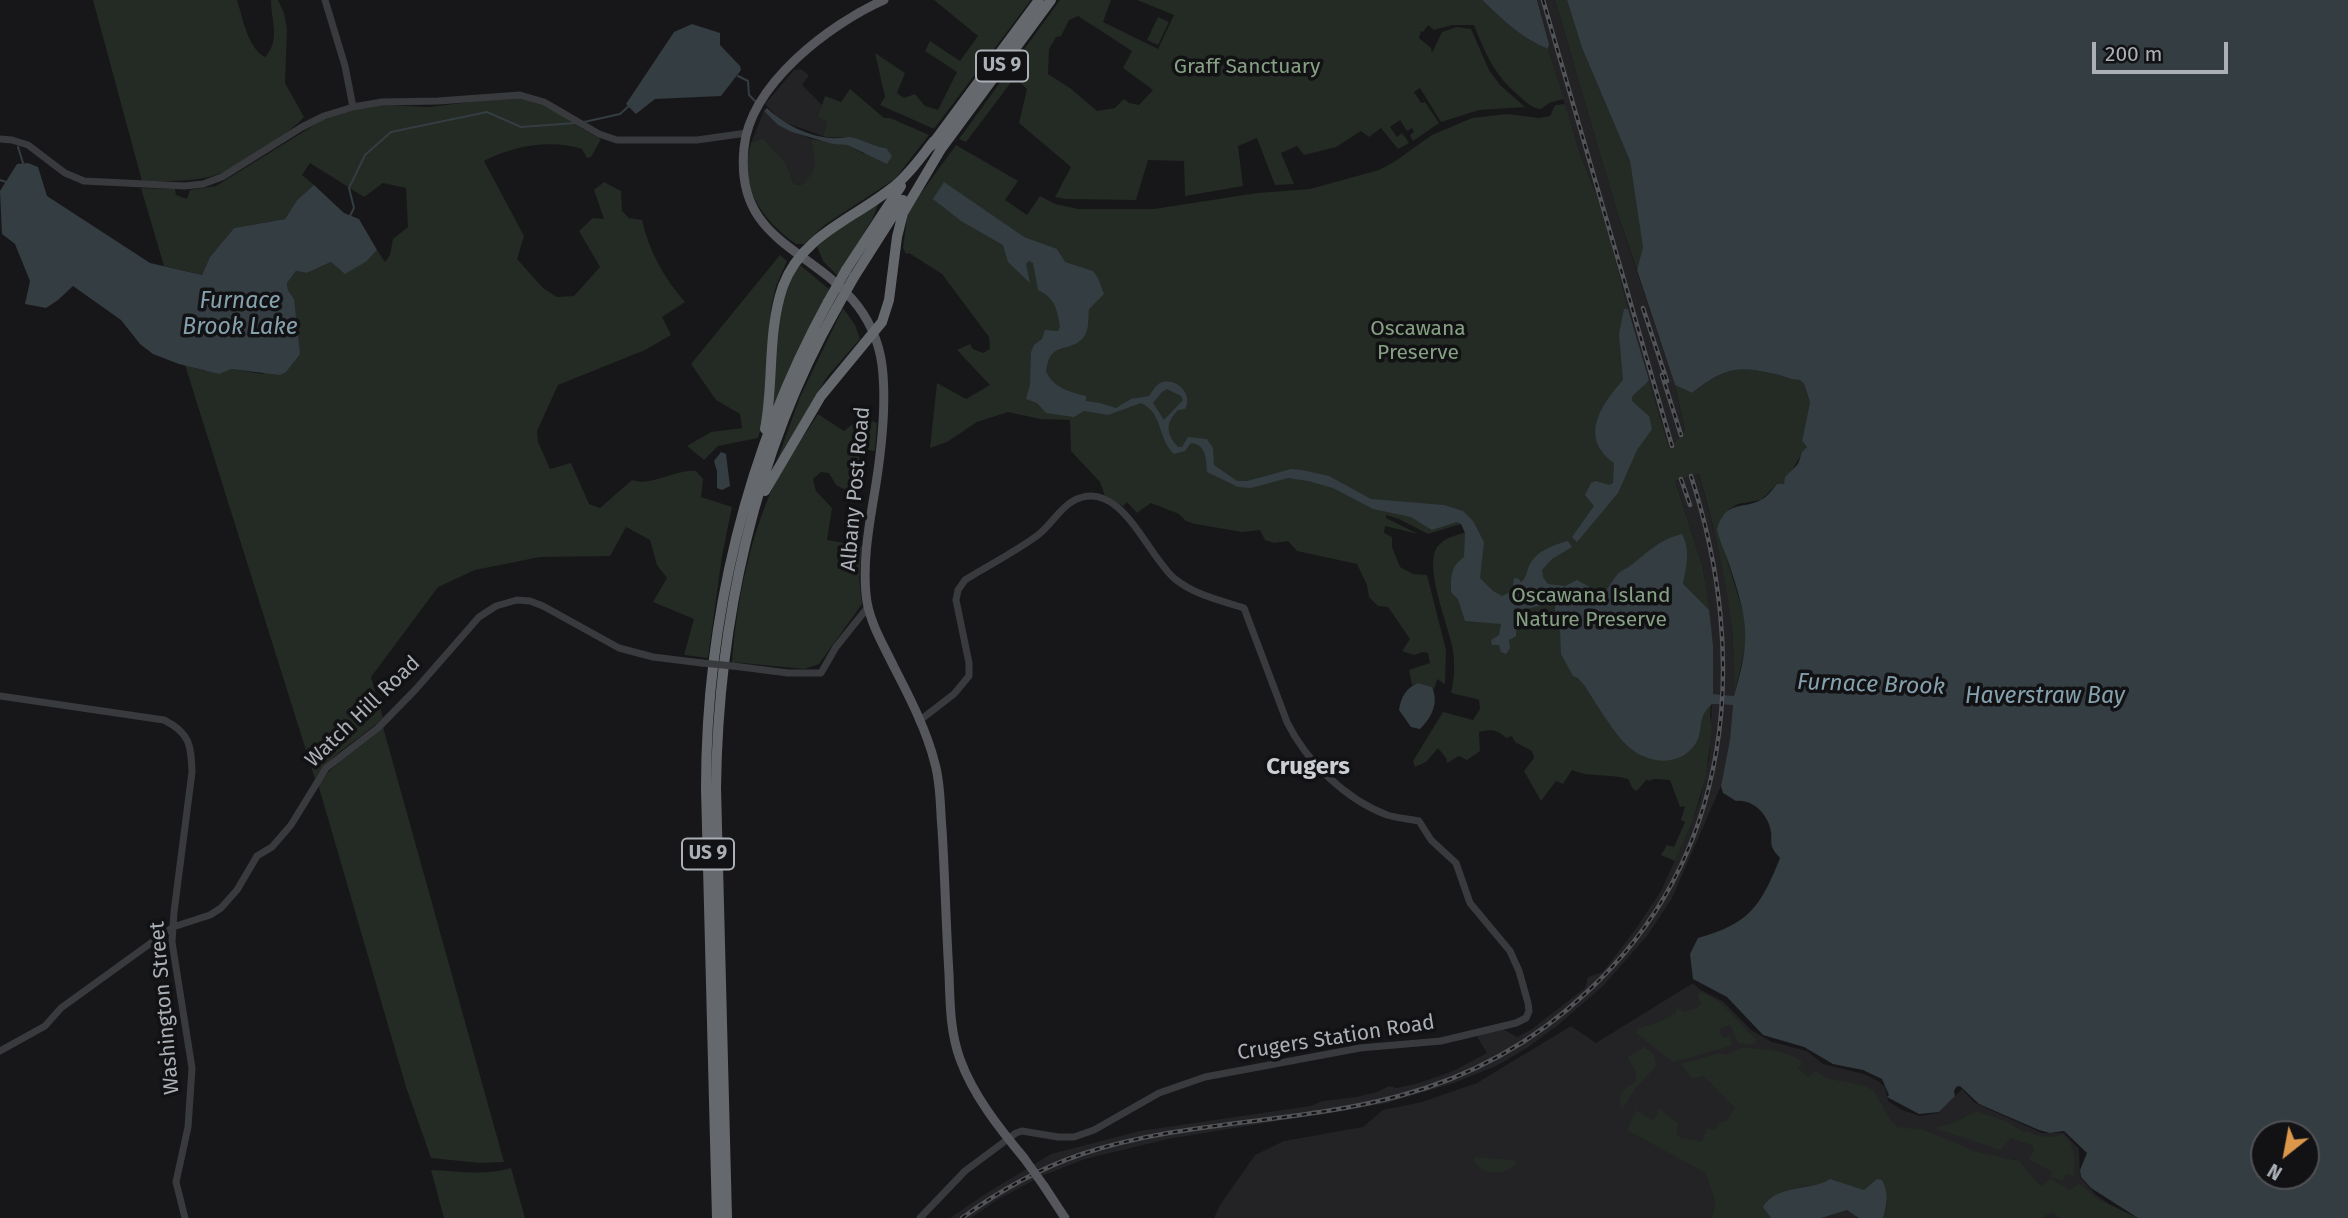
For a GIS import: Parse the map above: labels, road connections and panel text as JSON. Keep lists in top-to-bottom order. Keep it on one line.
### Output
{"streets":{"highway":["US 9"],"main road":["Albany Post Road"],"street":["Watch Hill Road","Washington Street","Crugers Station Road"]},"crossings":[["Albany Post Road","Watch Hill Road"],["Albany Post Road","Crugers Station Road"],["Watch Hill Road","Washington Street"]],"districts":["Crugers"],"water":["Furnace Brook Lake","Furnace Brook","Haverstraw Bay"],"parks":["Graff Sanctuary","Oscawana Preserve","Oscawana Island Nature Preserve"],"scale_bar":"200 m","north":"bottom left"}
